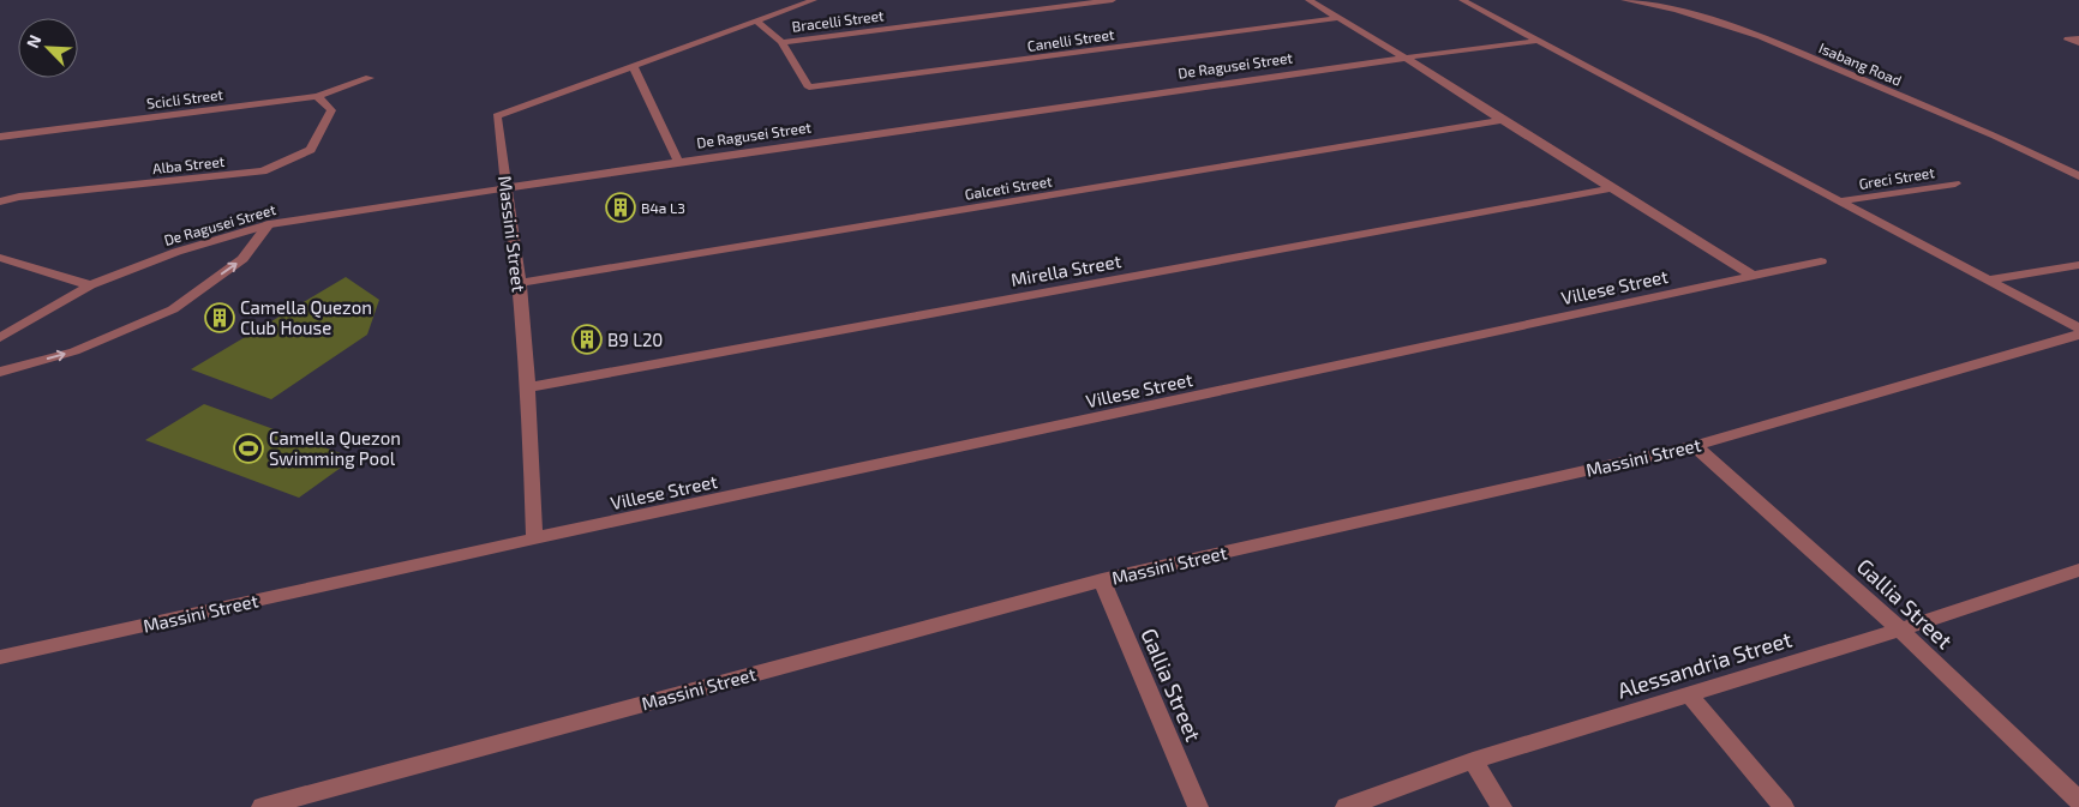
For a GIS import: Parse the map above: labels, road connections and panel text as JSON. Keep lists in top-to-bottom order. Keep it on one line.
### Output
{"streets":{"street":["Bracelli Street","Canelli Street","Isabang Road","De Ragusei Street","Scicli Street","Alba Street","Greci Street","Galceti Street","Massini Street","Mirella Street","Villese Street","Gallia Street","Alessandria Street"]},"crossings":[["Bracelli Street","Canelli Street"],["De Ragusei Street","Massini Street"],["Scicli Street","Alba Street"],["Galceti Street","Massini Street"],["Massini Street","Mirella Street"],["Massini Street","Villese Street"],["Massini Street","Gallia Street"],["Gallia Street","Alessandria Street"]],"places":{"building":["B4a L3","Camella Quezon Club House","B9 L20"],"sports":["Camella Quezon Swimming Pool"]},"north":"top left"}
